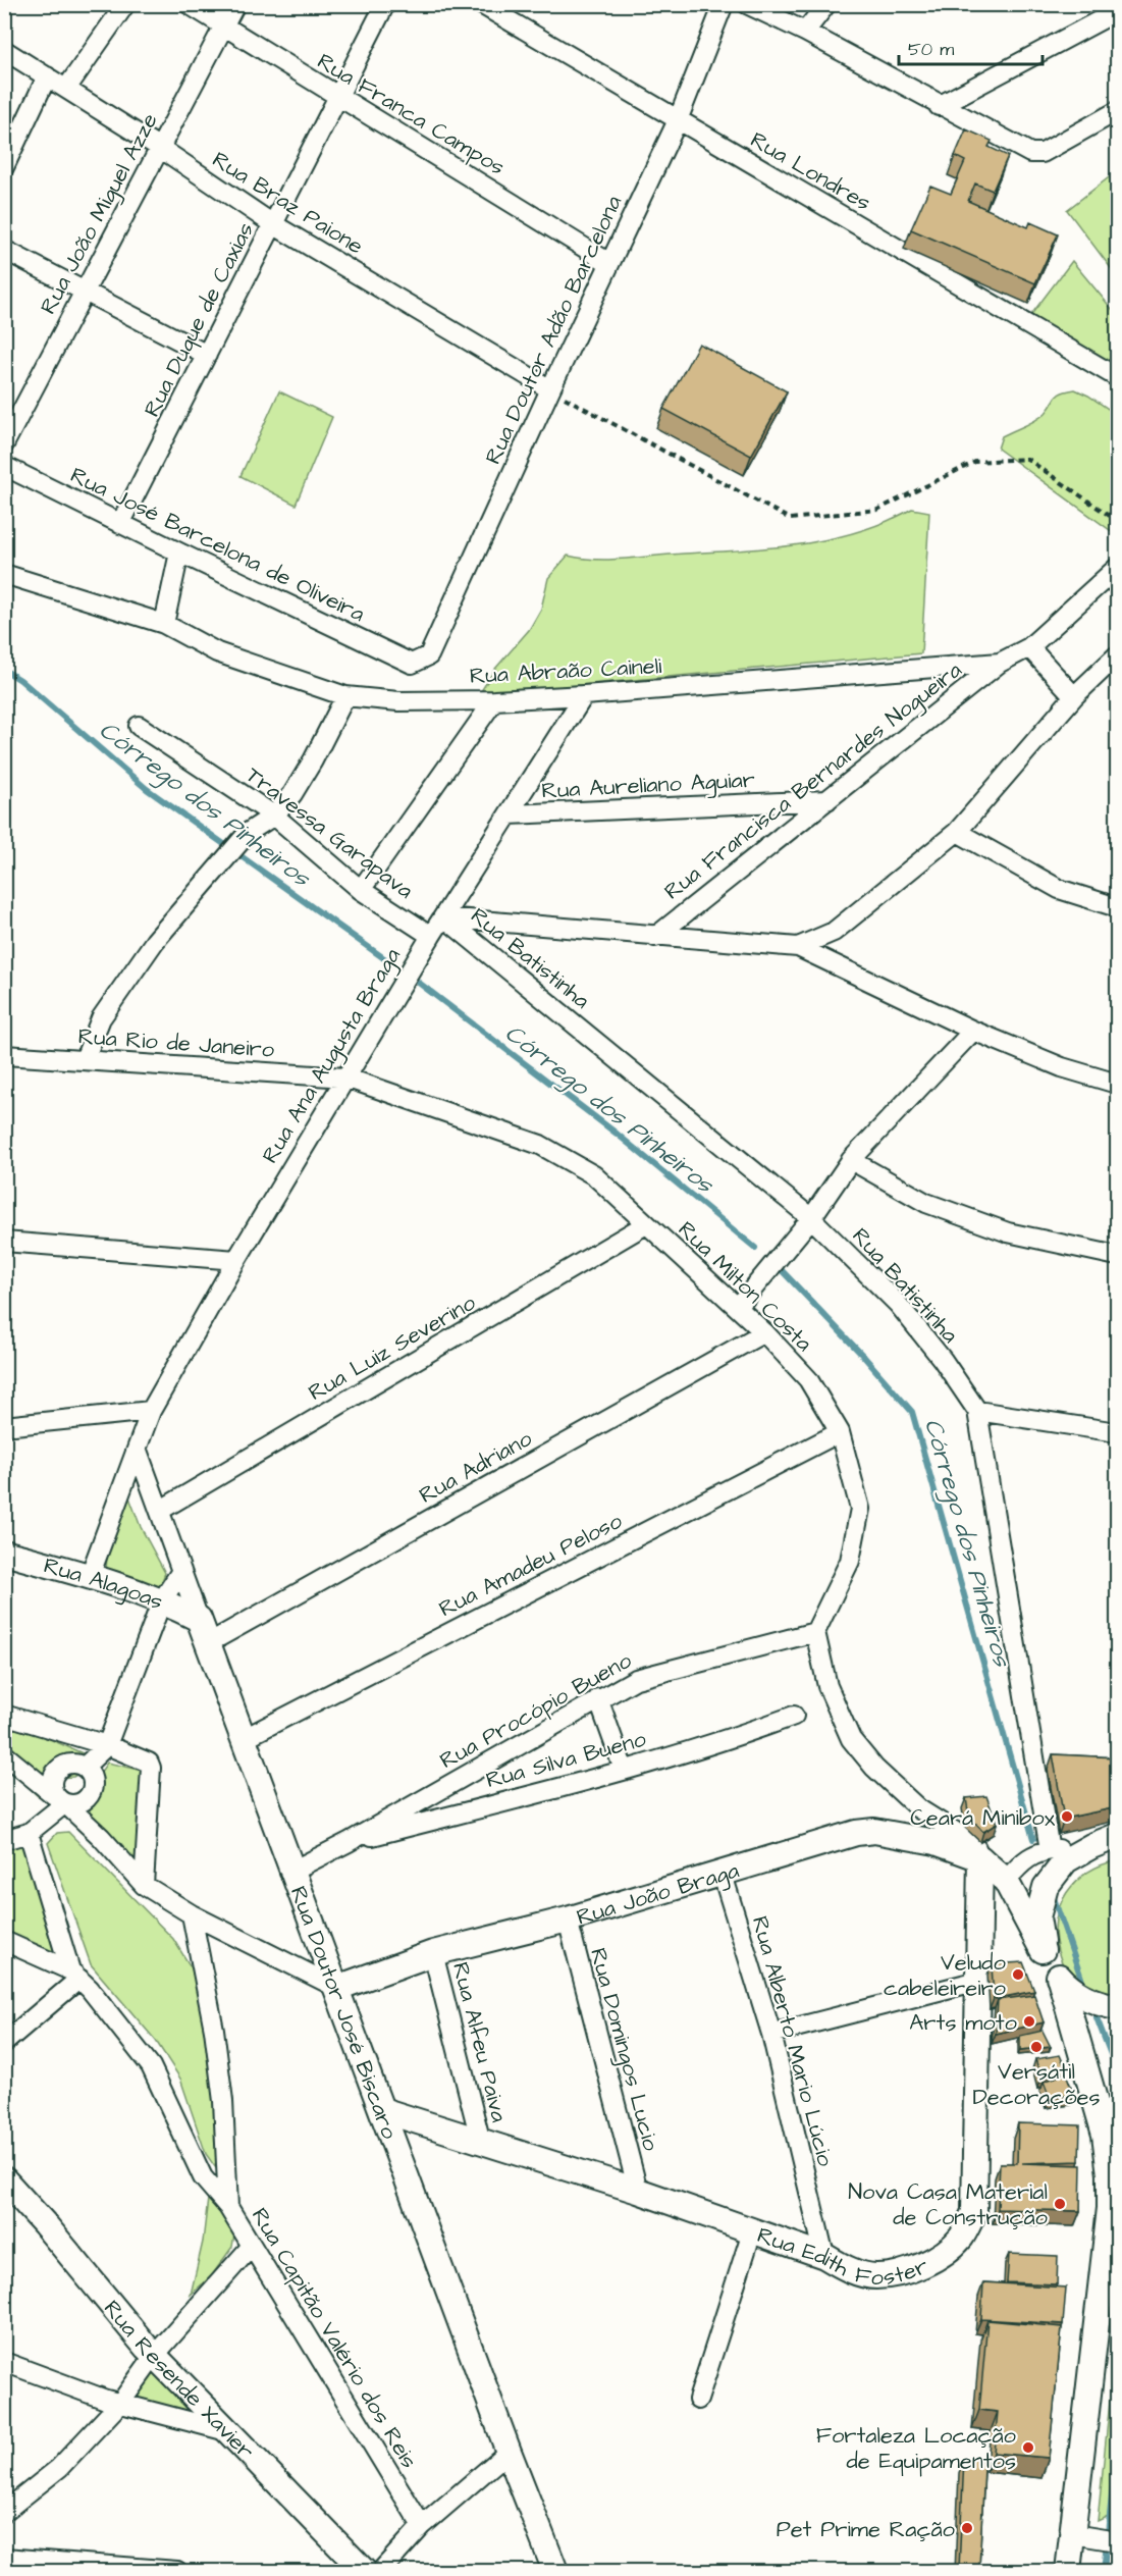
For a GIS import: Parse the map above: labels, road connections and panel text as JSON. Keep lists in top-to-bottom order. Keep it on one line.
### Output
{"streets":{"main road":["Rua Alagoas","Rua João Braga","Rua Doutor José Biscaro","Rua Edith Foster","Rua Resende Xavier"],"street":["Rua Franca Campos","Rua Londres","Rua Braz Paione","Rua João Miguel Azze","Rua Duque de Caxias","Rua Doutor Adão Barcelona","Rua José Barcelona de Oliveira","Rua Abraão Caineli","Rua Francisca Bernardes Nogueira","Rua Aureliano Aguiar","Travessa Garapava","Rua Batistinha","Rua Rio de Janeiro","Rua Ana Augusta Braga","Rua Milton Costa","Rua Luiz Severino","Rua Adriano","Rua Amadeu Peloso","Rua Procópio Bueno","Rua Silva Bueno","Rua Alberto Mario Lúcio","Rua Alfeu Paiva","Rua Domingos Lucio","Rua Capitão Valério dos Reis"]},"crossings":[["Rua Franca Campos","Rua João Miguel Azze"],["Rua Franca Campos","Rua Duque de Caxias"],["Rua Franca Campos","Rua Doutor Adão Barcelona"],["Rua Londres","Rua Doutor Adão Barcelona"],["Rua Braz Paione","Rua João Miguel Azze"],["Rua Braz Paione","Rua Duque de Caxias"],["Rua Braz Paione","Rua Doutor Adão Barcelona"],["Rua Duque de Caxias","Rua José Barcelona de Oliveira"],["Rua Doutor Adão Barcelona","Rua José Barcelona de Oliveira"],["Rua Abraão Caineli","Rua Francisca Bernardes Nogueira"],["Rua Abraão Caineli","Rua Ana Augusta Braga"],["Rua Francisca Bernardes Nogueira","Rua Aureliano Aguiar"],["Rua Aureliano Aguiar","Rua Ana Augusta Braga"],["Travessa Garapava","Rua Ana Augusta Braga"],["Rua Batistinha","Rua Ana Augusta Braga"],["Rua Rio de Janeiro","Rua Ana Augusta Braga"],["Rua Rio de Janeiro","Rua Milton Costa"],["Rua Ana Augusta Braga","Rua Milton Costa"],["Rua Ana Augusta Braga","Rua Alagoas"],["Rua Ana Augusta Braga","Rua Doutor José Biscaro"],["Rua Milton Costa","Rua Luiz Severino"],["Rua Milton Costa","Rua Adriano"],["Rua Milton Costa","Rua Amadeu Peloso"],["Rua Milton Costa","Rua Procópio Bueno"],["Rua Luiz Severino","Rua Doutor José Biscaro"],["Rua Adriano","Rua Doutor José Biscaro"],["Rua Amadeu Peloso","Rua Doutor José Biscaro"],["Rua Alagoas","Rua Doutor José Biscaro"],["Rua Procópio Bueno","Rua Silva Bueno"],["Rua Procópio Bueno","Rua Doutor José Biscaro"],["Rua João Braga","Rua Doutor José Biscaro"],["Rua João Braga","Rua Alberto Mario Lúcio"],["Rua João Braga","Rua Alfeu Paiva"],["Rua João Braga","Rua Domingos Lucio"],["Rua João Braga","Rua Edith Foster"],["Rua Doutor José Biscaro","Rua Edith Foster"],["Rua Alberto Mario Lúcio","Rua Edith Foster"],["Rua Alfeu Paiva","Rua Edith Foster"],["Rua Domingos Lucio","Rua Edith Foster"]],"water":["Córrego dos Pinheiros"],"places":["Ceará Minibox","Veludo cabeleireiro","Arts moto","Versátil Decorações","Nova Casa Material de Construção","Fortaleza Locação de Equipamentos","Pet Prime Ração"],"scale_bar":"50 m"}
